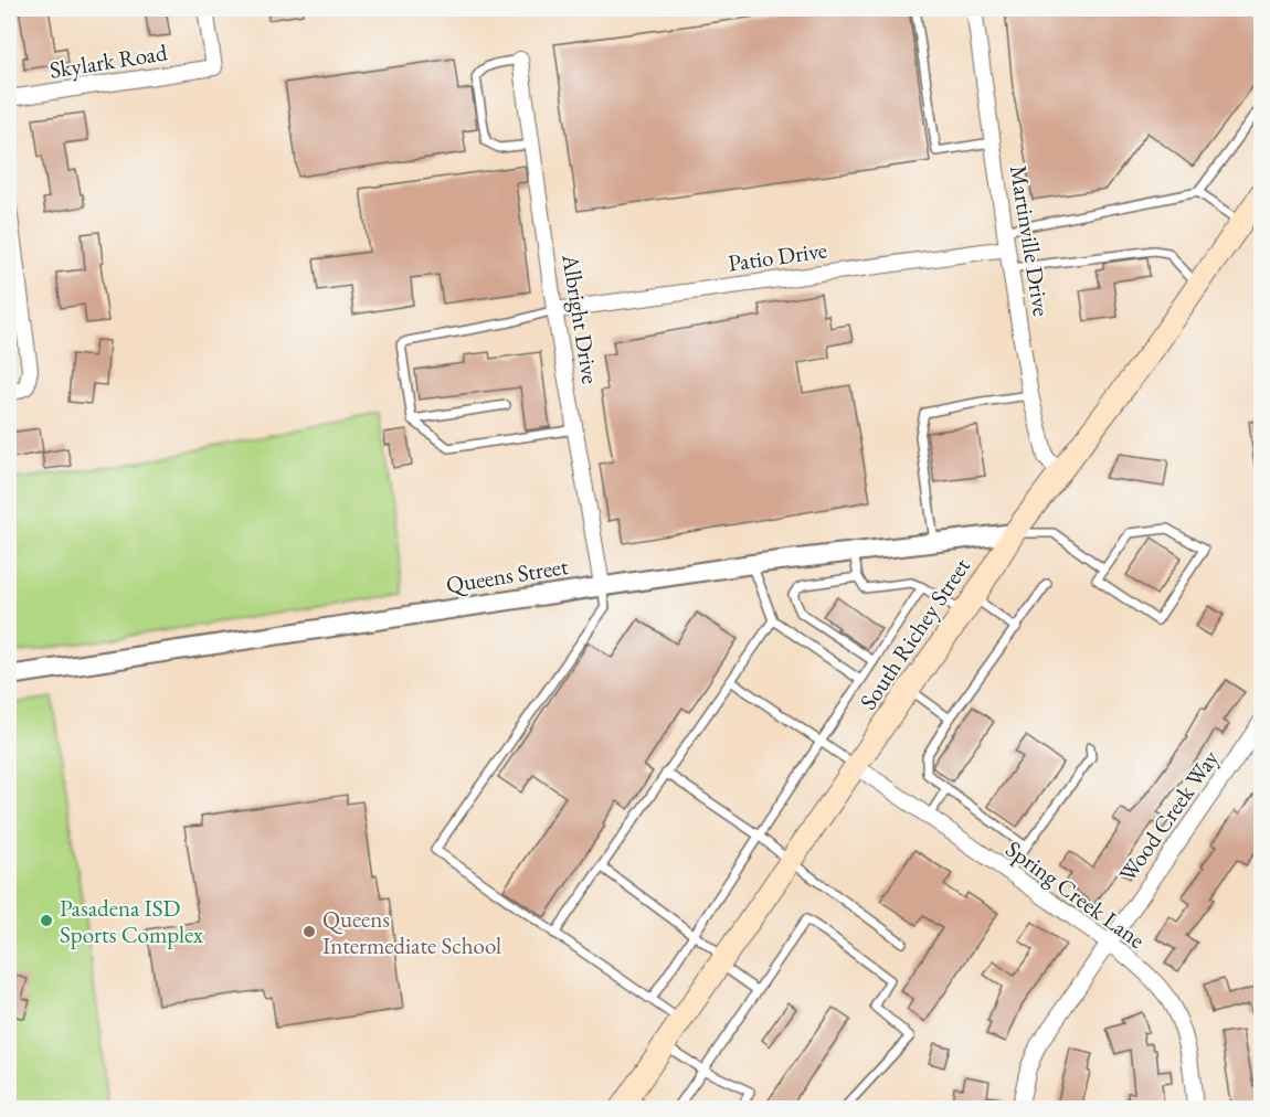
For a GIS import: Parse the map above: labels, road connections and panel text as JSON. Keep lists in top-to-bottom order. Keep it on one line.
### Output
{"streets":{"main road":["South Richey Street"],"street":["Skylark Road","Martinville Drive","Patio Drive","Albright Drive","Queens Street","Wood Creek Way","Spring Creek Lane"]},"crossings":[["Martinville Drive","Patio Drive"],["Martinville Drive","South Richey Street"],["Patio Drive","Albright Drive"],["Albright Drive","Queens Street"],["Queens Street","South Richey Street"],["South Richey Street","Spring Creek Lane"],["Wood Creek Way","Spring Creek Lane"]],"places":["Pasadena ISD Sports Complex","Queens Intermediate School"]}
